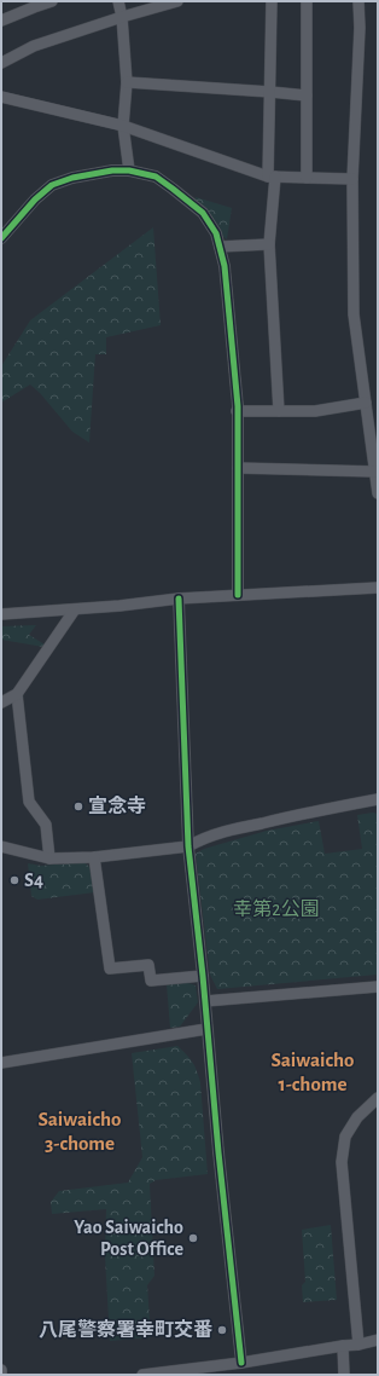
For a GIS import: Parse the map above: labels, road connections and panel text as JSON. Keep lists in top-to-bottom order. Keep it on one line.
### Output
{"districts":["Saiwaicho 1-chome","Saiwaicho 3-chome"],"parks":["幸第2公園"],"places":["宣念寺","S4","Yao Saiwaicho Post Office","八尾警察署幸町交番"]}
